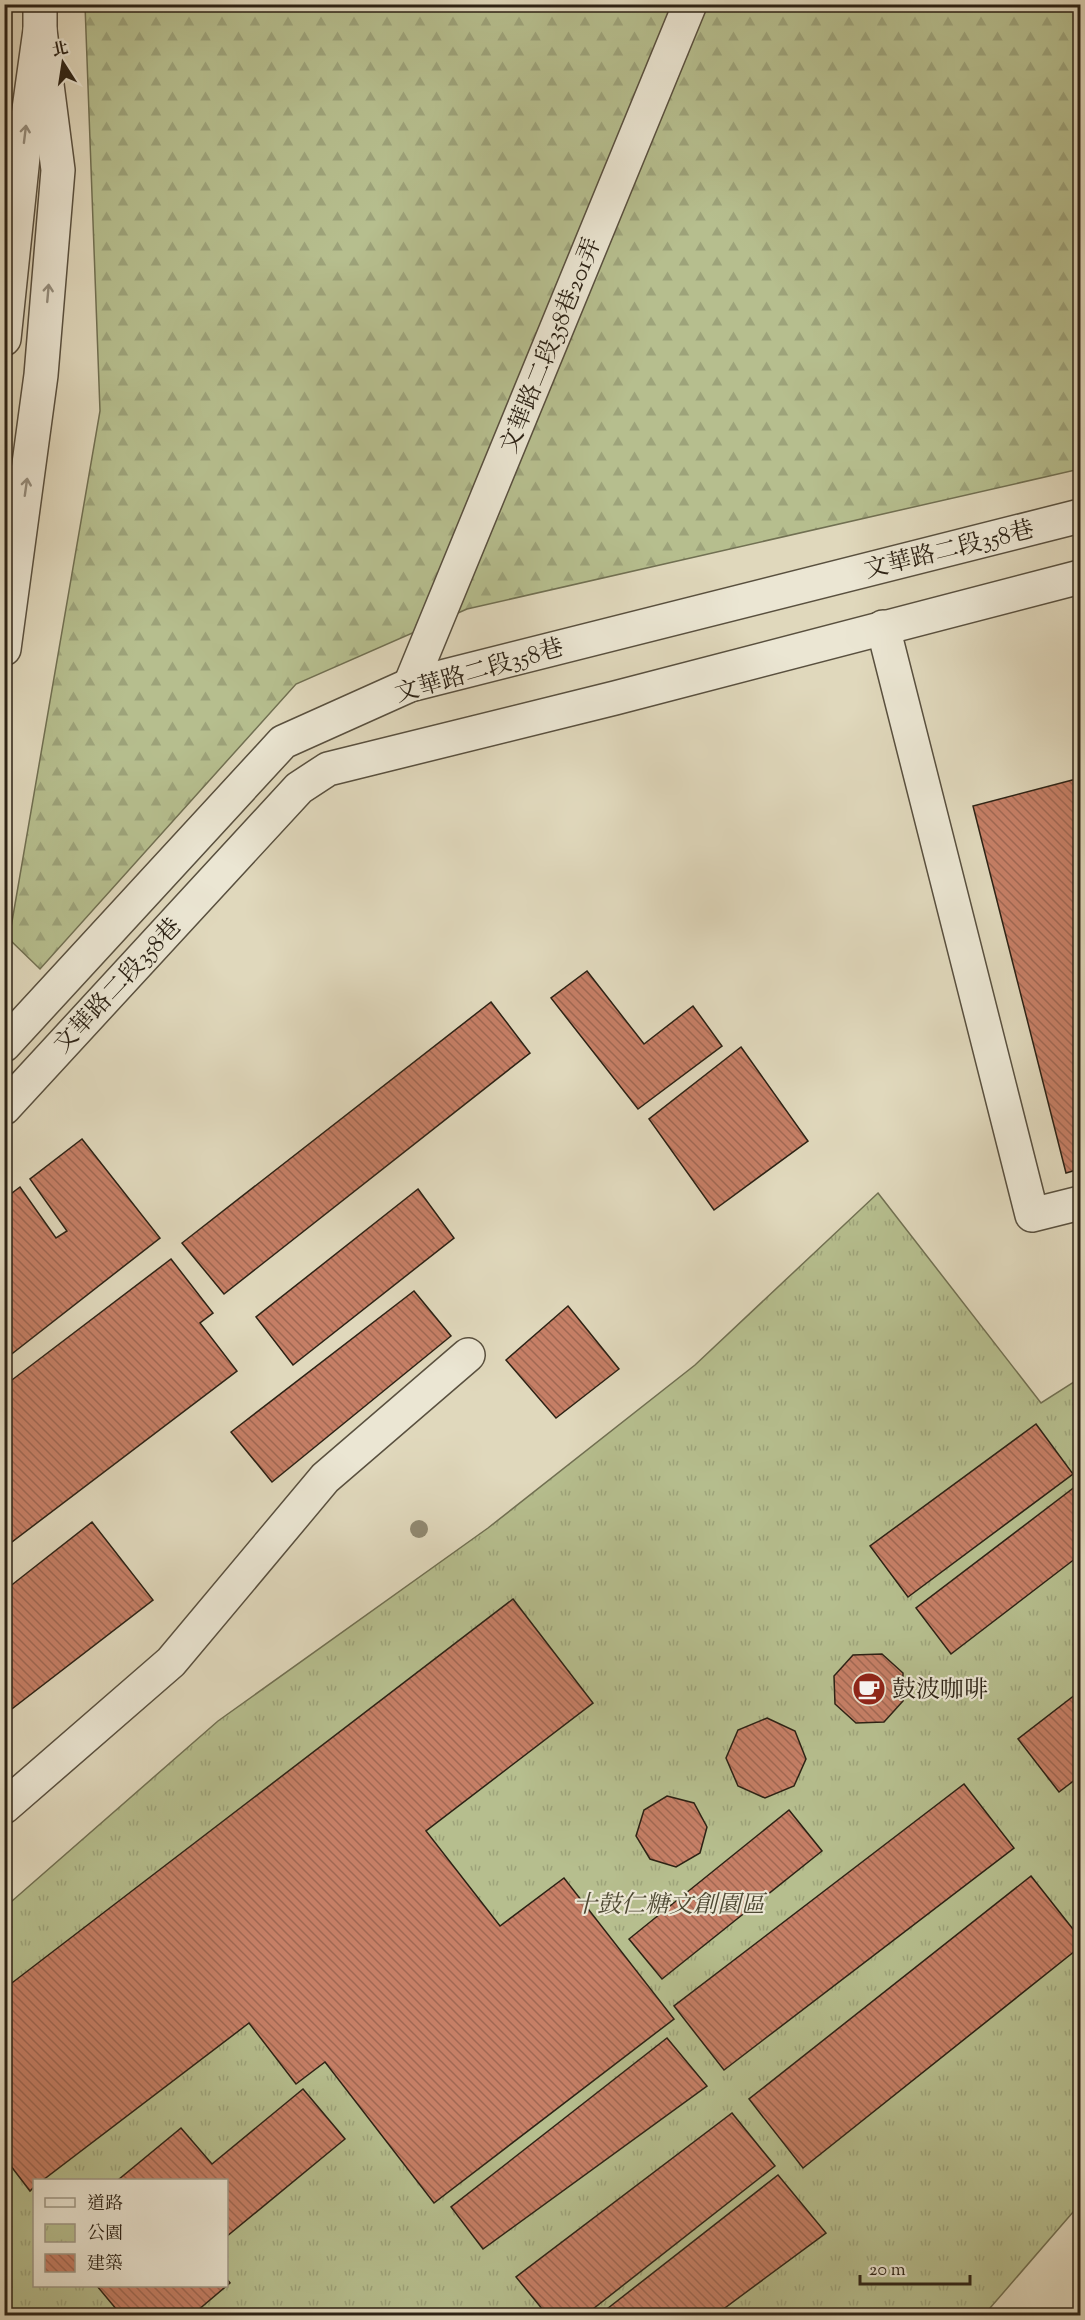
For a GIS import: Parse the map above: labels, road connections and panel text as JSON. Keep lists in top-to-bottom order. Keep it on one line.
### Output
{"streets":{"street":["文華路二段358巷201弄","文華路二段358巷"]},"crossings":[["文華路二段358巷201弄","文華路二段358巷"]],"parks":["十鼓仁糖文創園區"],"places":{"cafe":["鼓波咖啡"]},"legend":["道路","公園","建築"],"scale_bar":"20 m","north":"top"}
